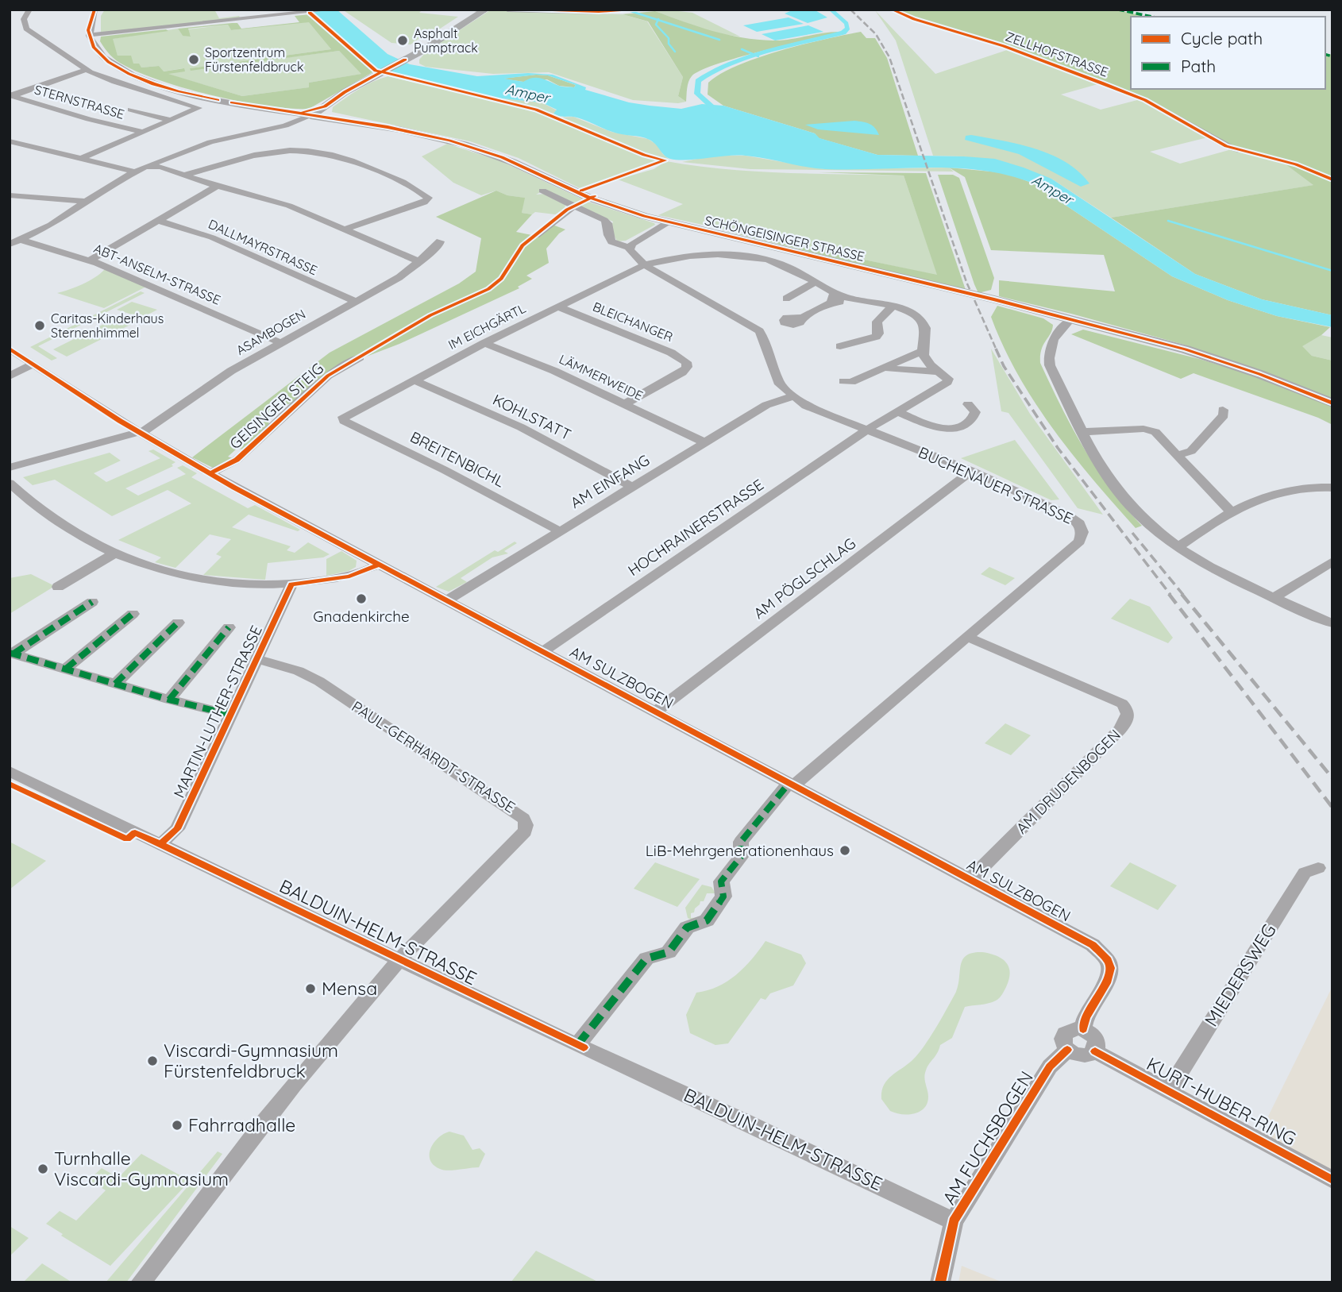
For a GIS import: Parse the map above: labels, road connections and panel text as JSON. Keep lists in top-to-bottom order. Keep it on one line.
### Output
{"streets":{"main road":["SCHÖNGEISINGER STRASSE"],"street":["ZELLHOFSTRASSE","STERNSTRASSE","DALLMAYRSTRASSE","ABT-ANSELM-STRASSE","BLEICHANGER","IM EICHGÄRTL","ASAMBOGEN","LÄMMERWEIDE","GEISINGER STEIG","KOHLSTATT","BREITENBICHL","AM EINFANG","BUCHENAUER STRASSE","HOCHRAINERSTRASSE","AM PÖGLSCHLAG","AM SULZBOGEN","MARTIN-LUTHER-STRASSE","PAUL-GERHARDT-STRASSE","AM DRUDENBOGEN","BALDUIN-HELM-STRASSE","MIEDERSWEG","KURT-HUBER-RING","AM FUCHSBOGEN"]},"crossings":[["DALLMAYRSTRASSE","ASAMBOGEN"],["ABT-ANSELM-STRASSE","ASAMBOGEN"],["BLEICHANGER","IM EICHGÄRTL"],["BLEICHANGER","LÄMMERWEIDE"],["IM EICHGÄRTL","LÄMMERWEIDE"],["IM EICHGÄRTL","KOHLSTATT"],["IM EICHGÄRTL","BREITENBICHL"],["IM EICHGÄRTL","BUCHENAUER STRASSE"],["ASAMBOGEN","AM SULZBOGEN"],["LÄMMERWEIDE","AM EINFANG"],["GEISINGER STEIG","AM SULZBOGEN"],["KOHLSTATT","AM EINFANG"],["BREITENBICHL","AM EINFANG"],["AM EINFANG","BUCHENAUER STRASSE"],["AM EINFANG","AM SULZBOGEN"],["BUCHENAUER STRASSE","HOCHRAINERSTRASSE"],["BUCHENAUER STRASSE","AM PÖGLSCHLAG"],["BUCHENAUER STRASSE","AM SULZBOGEN"],["BUCHENAUER STRASSE","AM DRUDENBOGEN"],["BUCHENAUER STRASSE","BALDUIN-HELM-STRASSE"],["HOCHRAINERSTRASSE","AM SULZBOGEN"],["AM PÖGLSCHLAG","AM SULZBOGEN"],["AM SULZBOGEN","AM DRUDENBOGEN"],["AM SULZBOGEN","KURT-HUBER-RING"],["AM SULZBOGEN","AM FUCHSBOGEN"],["MARTIN-LUTHER-STRASSE","PAUL-GERHARDT-STRASSE"],["MARTIN-LUTHER-STRASSE","BALDUIN-HELM-STRASSE"],["PAUL-GERHARDT-STRASSE","BALDUIN-HELM-STRASSE"],["BALDUIN-HELM-STRASSE","AM FUCHSBOGEN"],["MIEDERSWEG","KURT-HUBER-RING"],["KURT-HUBER-RING","AM FUCHSBOGEN"]],"water":["Amper"],"places":["Asphalt Pumptrack","Sportzentrum Fürstenfeldbruck","Caritas-Kinderhaus Sternenhimmel","Gnadenkirche","LiB-Mehrgenerationenhaus","Mensa","Viscardi-Gymnasium Fürstenfeldbruck","Fahrradhalle","Turnhalle Viscardi-Gymnasium"],"legend":["Cycle path","Path"]}
